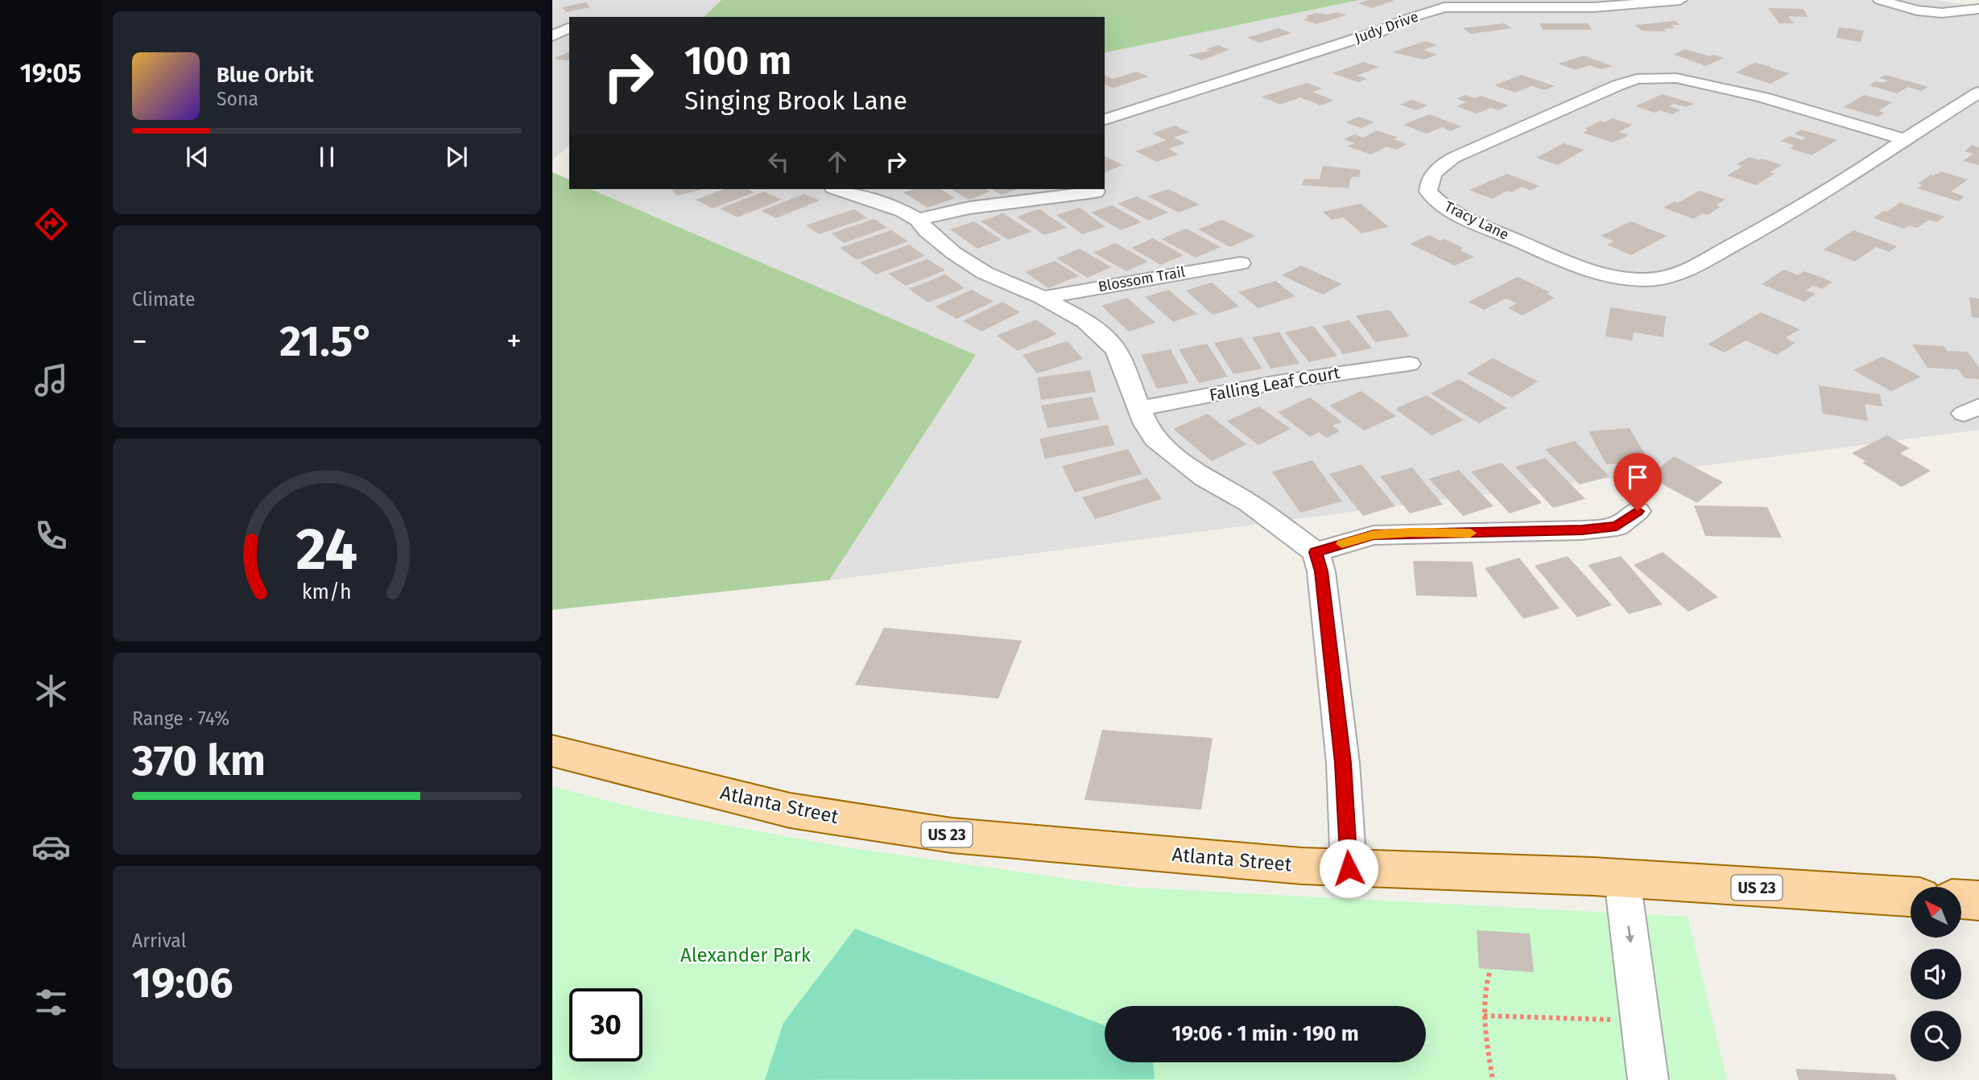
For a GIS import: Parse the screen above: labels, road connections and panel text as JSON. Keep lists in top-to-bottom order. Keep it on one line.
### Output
{"streets":{"main road":["Atlanta Street","US 23"],"street":["Judy Drive","Tracy Lane","Blossom Trail","Falling Leaf Court"]},"parks":["Alexander Park"],"north":"top left","page":{"tabs":"19:05","turn":["100 m","Singing Brook Lane"],"song":["Blue Orbit","Sona"],"tile":["Climate",["Range · 74%","370 km"],["Arrival","19:06"]],"heat":["−","21.5°","+"],"limit":"30","trip":"19:06 · 1 min · 190 m","gauge":["24","km/h"]}}
